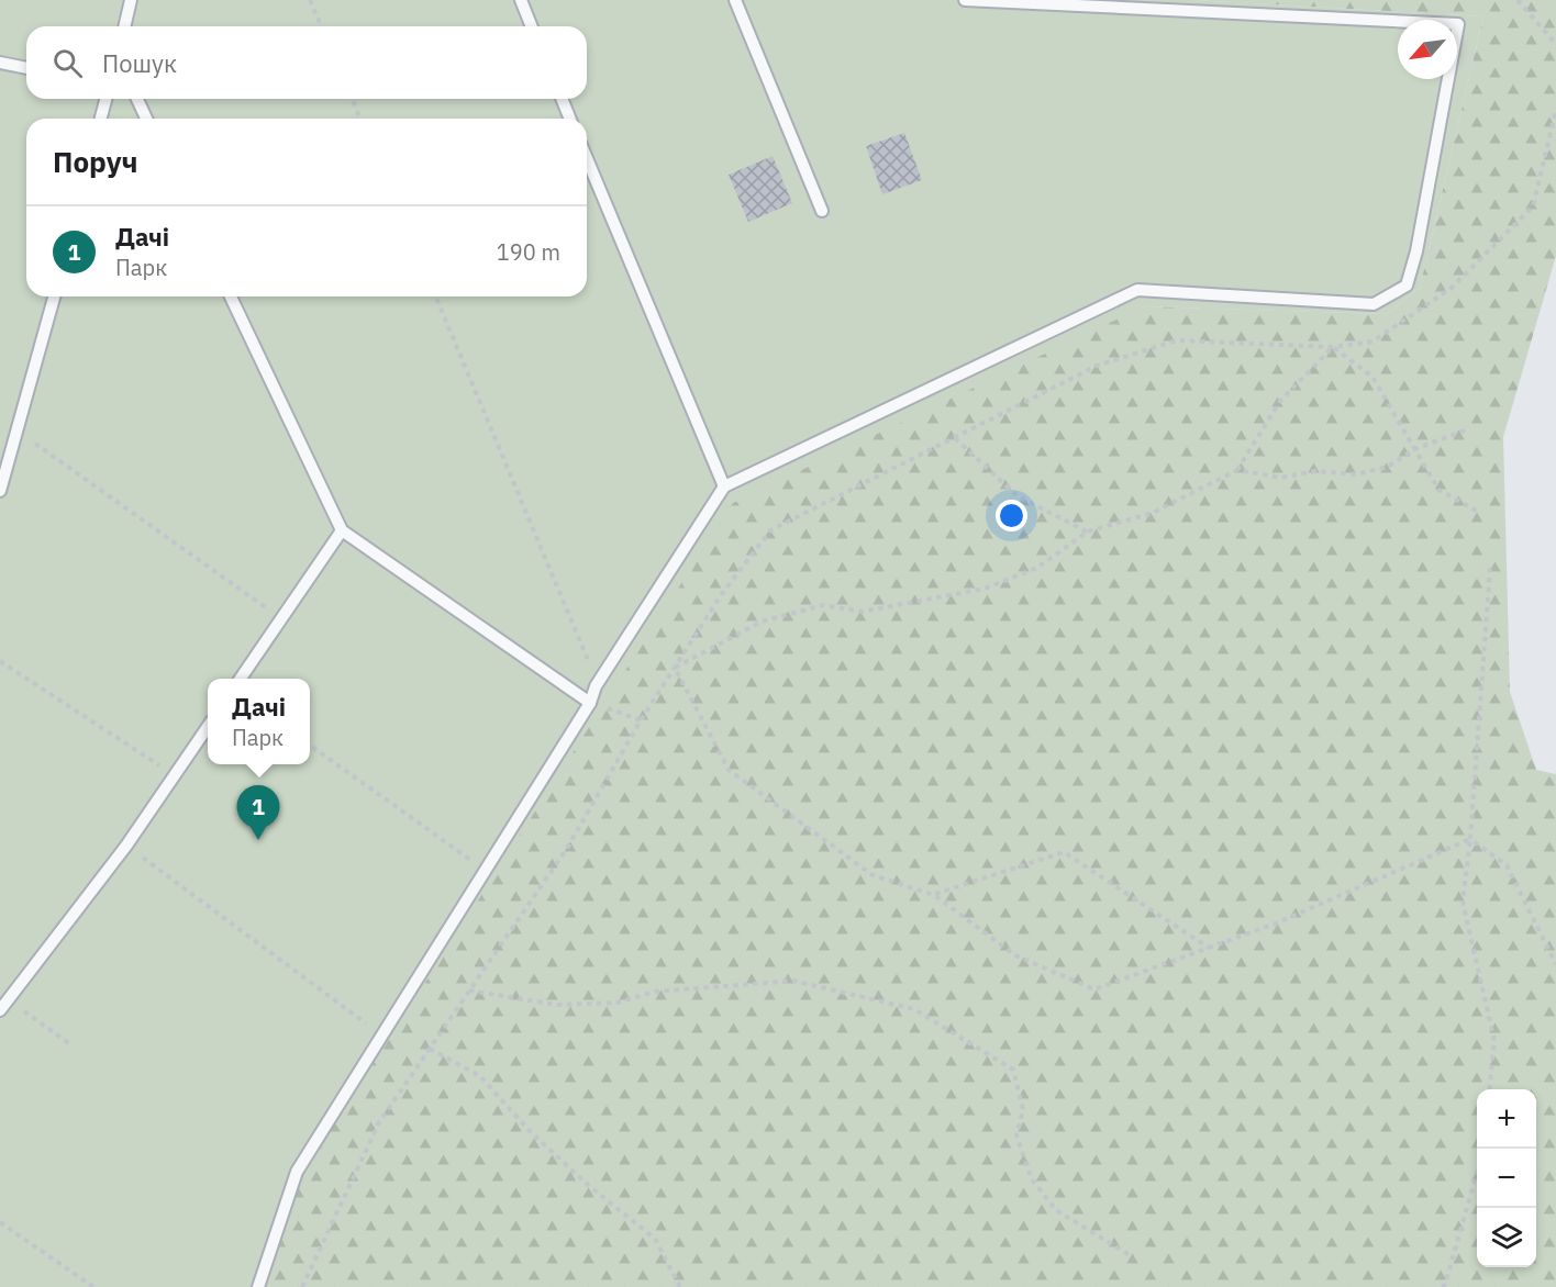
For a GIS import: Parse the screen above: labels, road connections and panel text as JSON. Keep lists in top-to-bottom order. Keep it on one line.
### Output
{"north":"bottom left","page":{"search":"Пошук","heading":"Поруч","list":[{"mark":"1","name":"Дачі","note":"Парк","value":"190 m"}],"popup":["Дачі","Парк"],"pins":"1","map_buttons":["+","−"]}}
